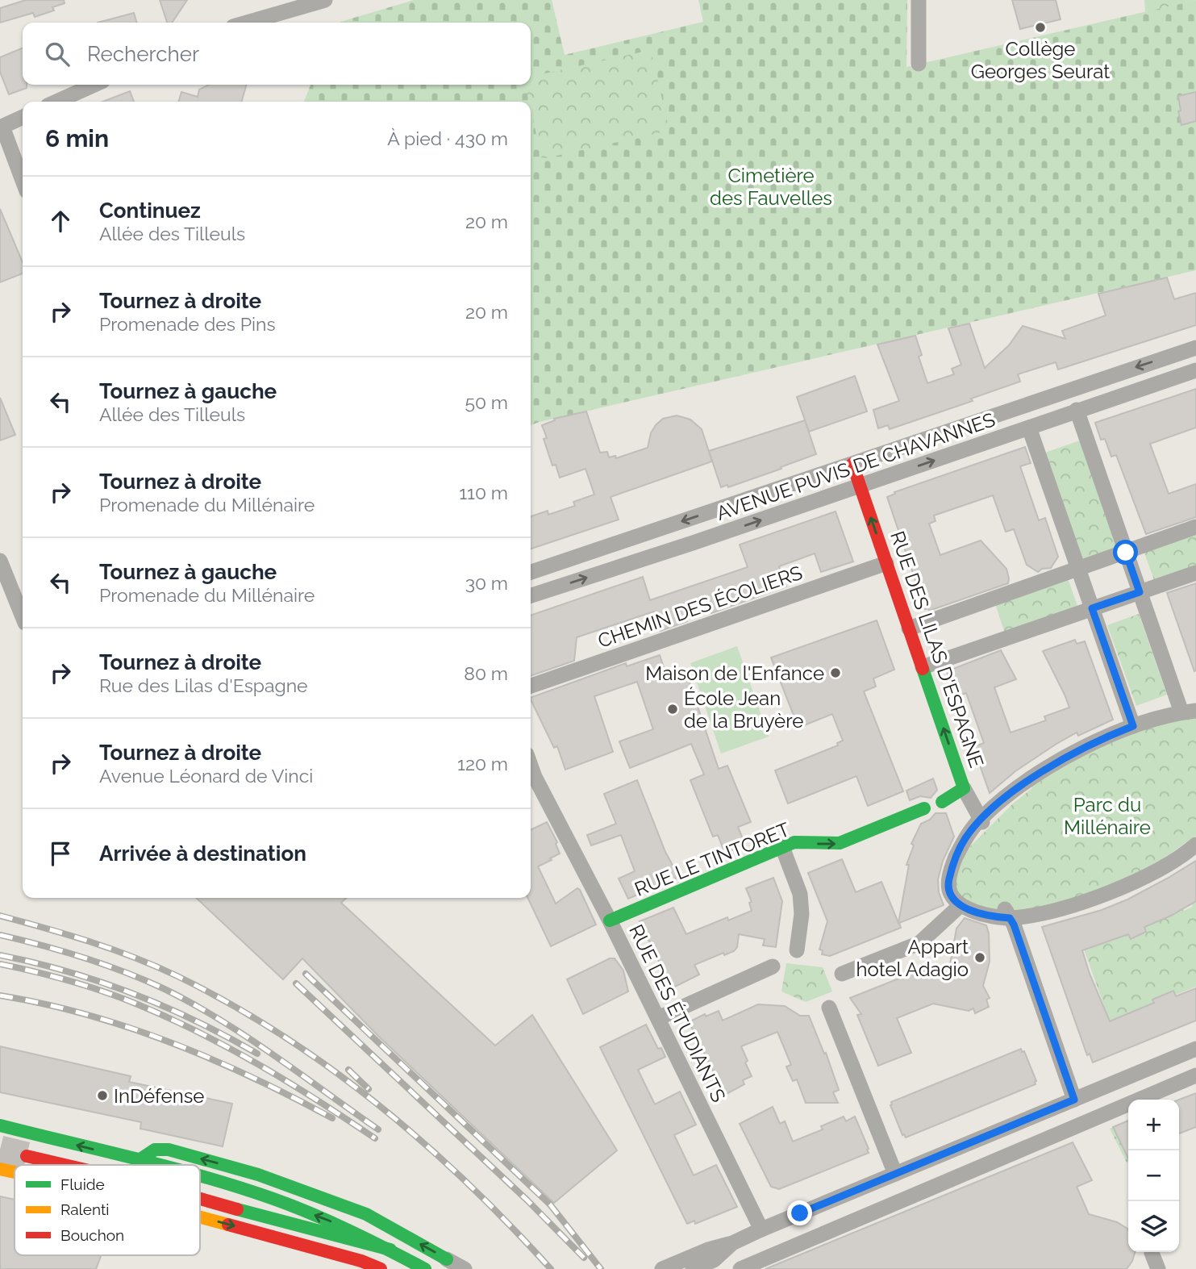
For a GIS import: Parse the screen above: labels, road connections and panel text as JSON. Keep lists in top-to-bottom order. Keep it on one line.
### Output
{"streets":{"main road":["RUE DES LILAS D'ESPAGNE","RUE LE TINTORET"],"street":["AVENUE PUVIS DE CHAVANNES","CHEMIN DES ÉCOLIERS","RUE DES ÉTUDIANTS"]},"crossings":[["AVENUE PUVIS DE CHAVANNES","RUE DES LILAS D'ESPAGNE"],["CHEMIN DES ÉCOLIERS","RUE DES LILAS D'ESPAGNE"],["RUE LE TINTORET","RUE DES ÉTUDIANTS"]],"one_way":["RUE DES LILAS D'ESPAGNE","RUE LE TINTORET"],"parks":["Cimetière des Fauvelles","Parc du Millénaire"],"places":["Collège Georges Seurat","Maison de l'Enfance","École Jean de la Bruyère","Appart hotel Adagio","InDéfense"],"legend":["Fluide","Ralenti","Bouchon"],"page":{"search":"Rechercher","heading":["6 min","À pied · 430 m"],"list":[["Continuez","Allée des Tilleuls","20 m"],["Tournez à droite","Promenade des Pins","20 m"],["Tournez à gauche","Allée des Tilleuls","50 m"],["Tournez à droite","Promenade du Millénaire","110 m"],["Tournez à gauche","Promenade du Millénaire","30 m"],["Tournez à droite","Rue des Lilas d'Espagne","80 m"],["Tournez à droite","Avenue Léonard de Vinci","120 m"],"Arrivée à destination"],"map_buttons":["+","−"]}}
